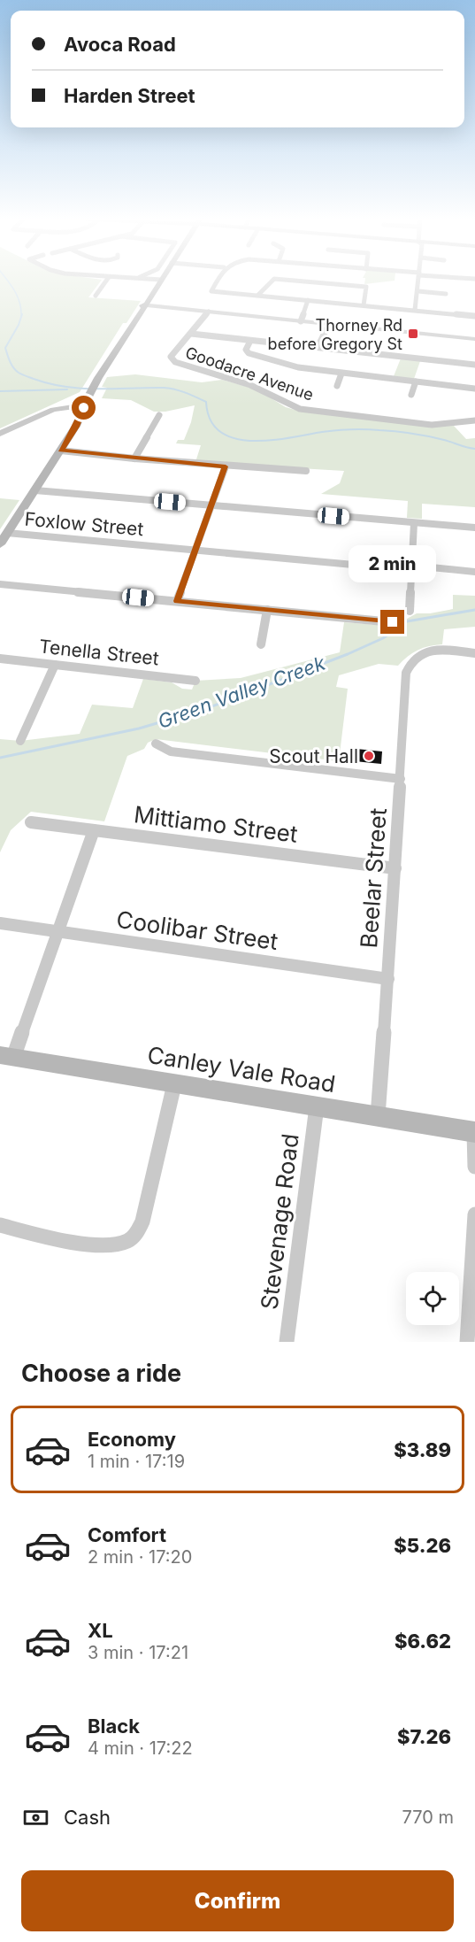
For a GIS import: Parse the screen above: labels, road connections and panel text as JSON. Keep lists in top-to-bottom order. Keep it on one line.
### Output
{"streets":{"main road":["Canley Vale Road"],"street":["Goodacre Avenue","Foxlow Street","Tenella Street","Mittiamo Street","Beelar Street","Coolibar Street","Stevenage Road"]},"crossings":[["Mittiamo Street","Beelar Street"],["Beelar Street","Coolibar Street"],["Beelar Street","Canley Vale Road"],["Canley Vale Road","Stevenage Road"]],"water":["Green Valley Creek"],"places":{"transit":["Thorney Rd before Gregory St"],"other":["Scout Hall"]},"page":{"banner":["Avoca Road","Harden Street"],"bubble":"2 min","heading":"Choose a ride","list":[{"name":"Economy","note":"1 min · 17:19","value":"$3.89"},{"name":"Comfort","note":"2 min · 17:20","value":"$5.26"},{"name":"XL","note":"3 min · 17:21","value":"$6.62"},{"name":"Black","note":"4 min · 17:22","value":"$7.26"}],"pay":["Cash","770 m"],"buttons":"Confirm"}}
